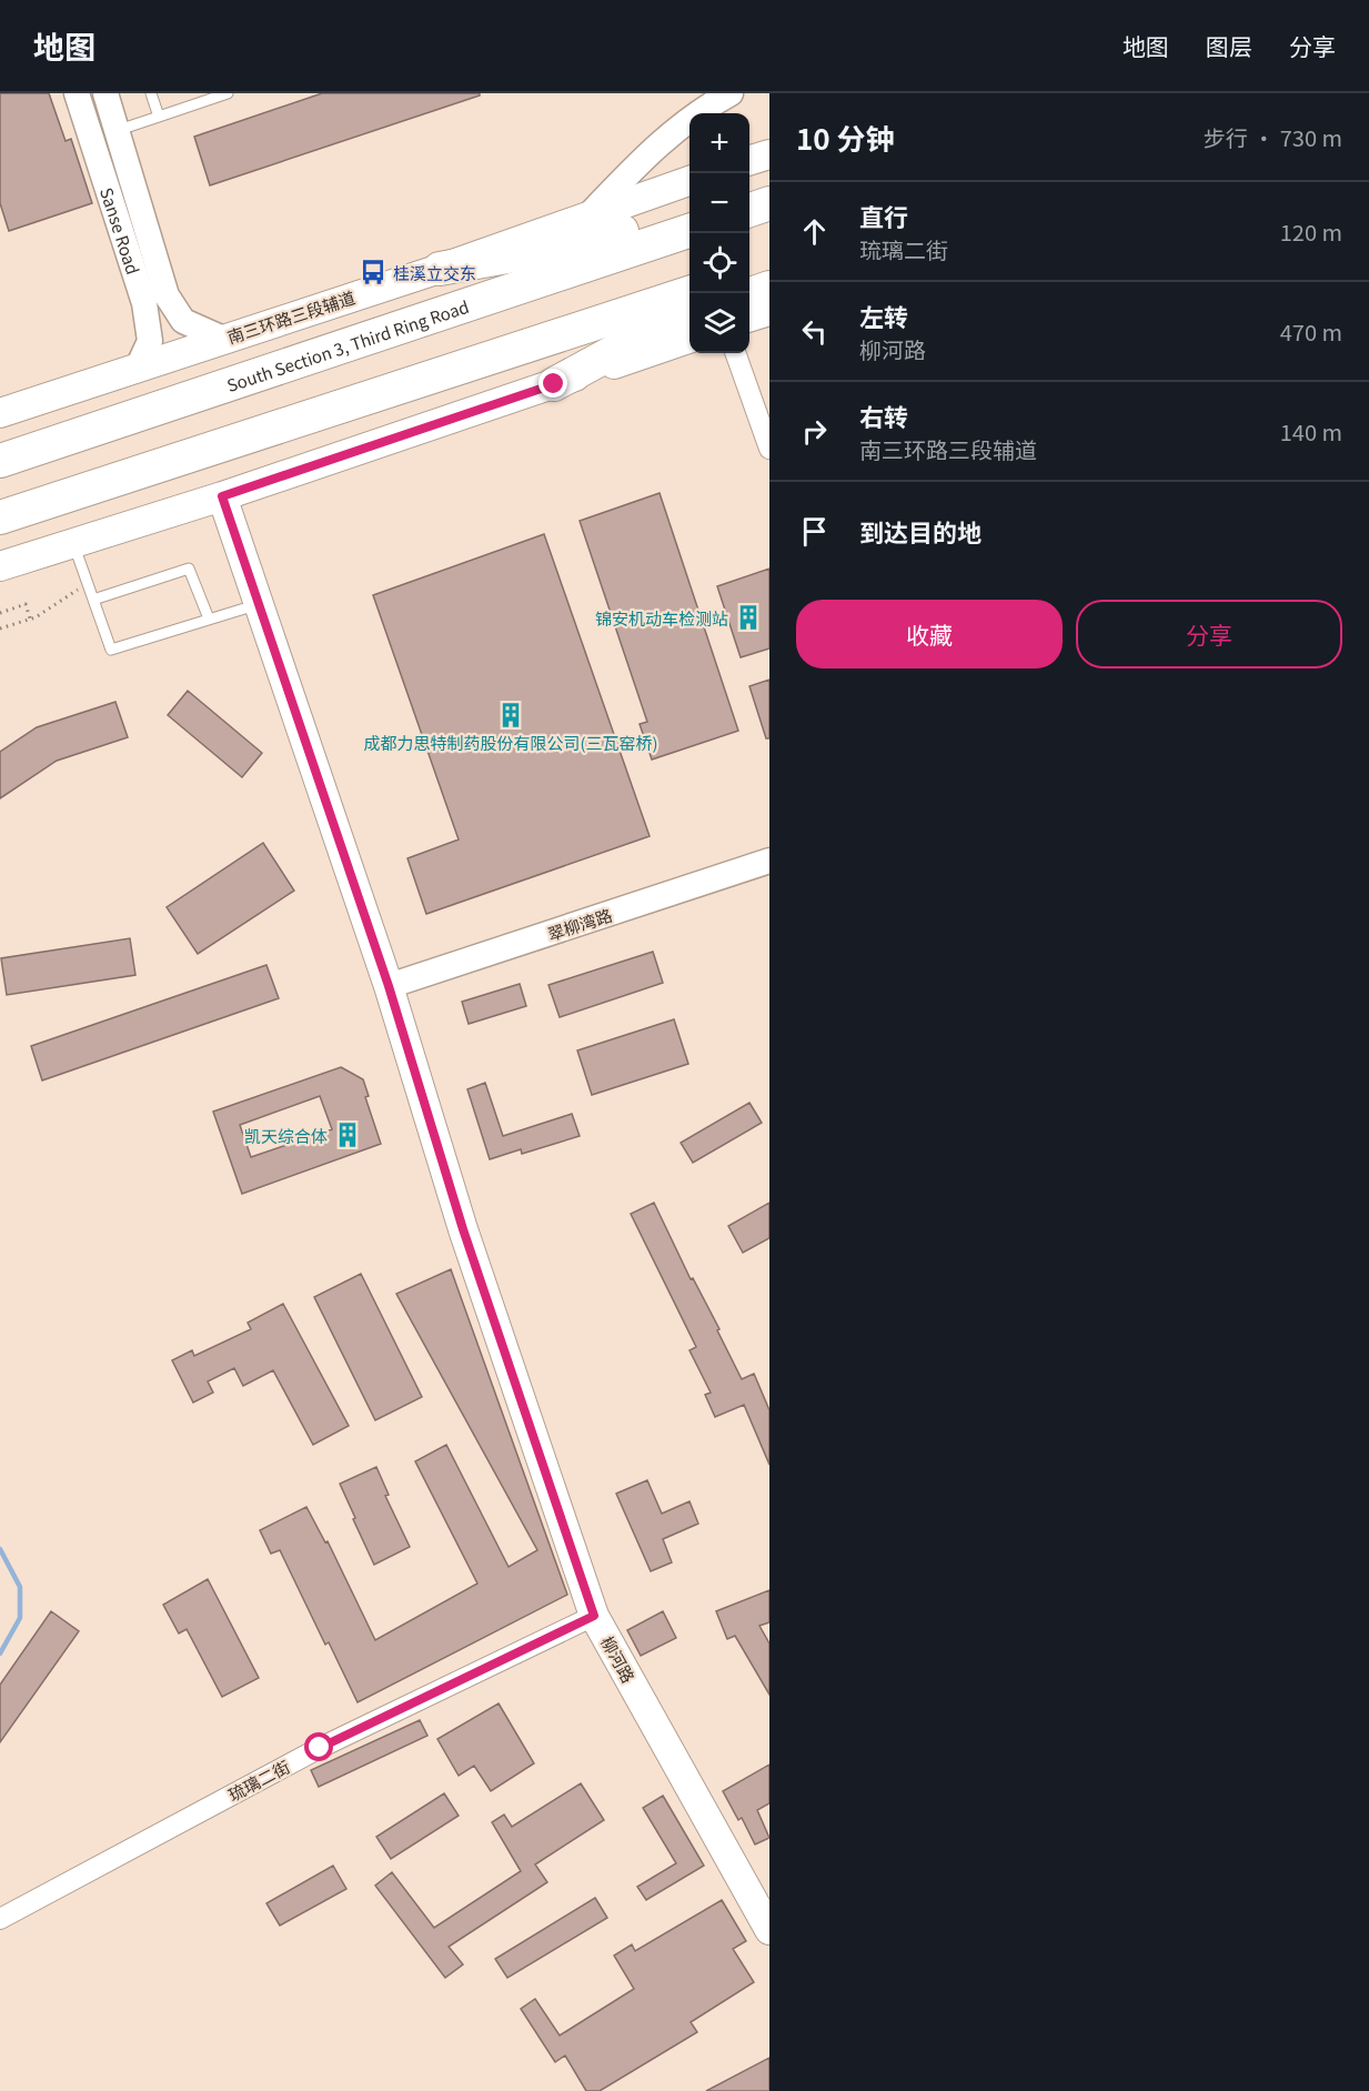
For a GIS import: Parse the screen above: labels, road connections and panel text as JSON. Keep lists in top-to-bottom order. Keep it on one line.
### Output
{"streets":{"highway":["South Section 3, Third Ring Road"],"main road":["南三环路三段辅道","柳河路"],"street":["Sanse Road","翠柳湾路","琉璃二街"]},"crossings":[["Sanse Road","南三环路三段辅道"],["翠柳湾路","柳河路"],["柳河路","琉璃二街"]],"places":{"bus stop":["桂溪立交东"],"building":["锦安机动车检测站","成都力思特制药股份有限公司(三瓦窑桥)","凯天综合体"]},"page":{"header":"地图","nav":["地图","图层","分享"],"heading":["10 分钟","步行 · 730 m"],"map_buttons":["+","−"],"list":[["直行","琉璃二街","120 m"],["左转","柳河路","470 m"],["右转","南三环路三段辅道","140 m"],"到达目的地"],"buttons":["收藏","分享"]}}
